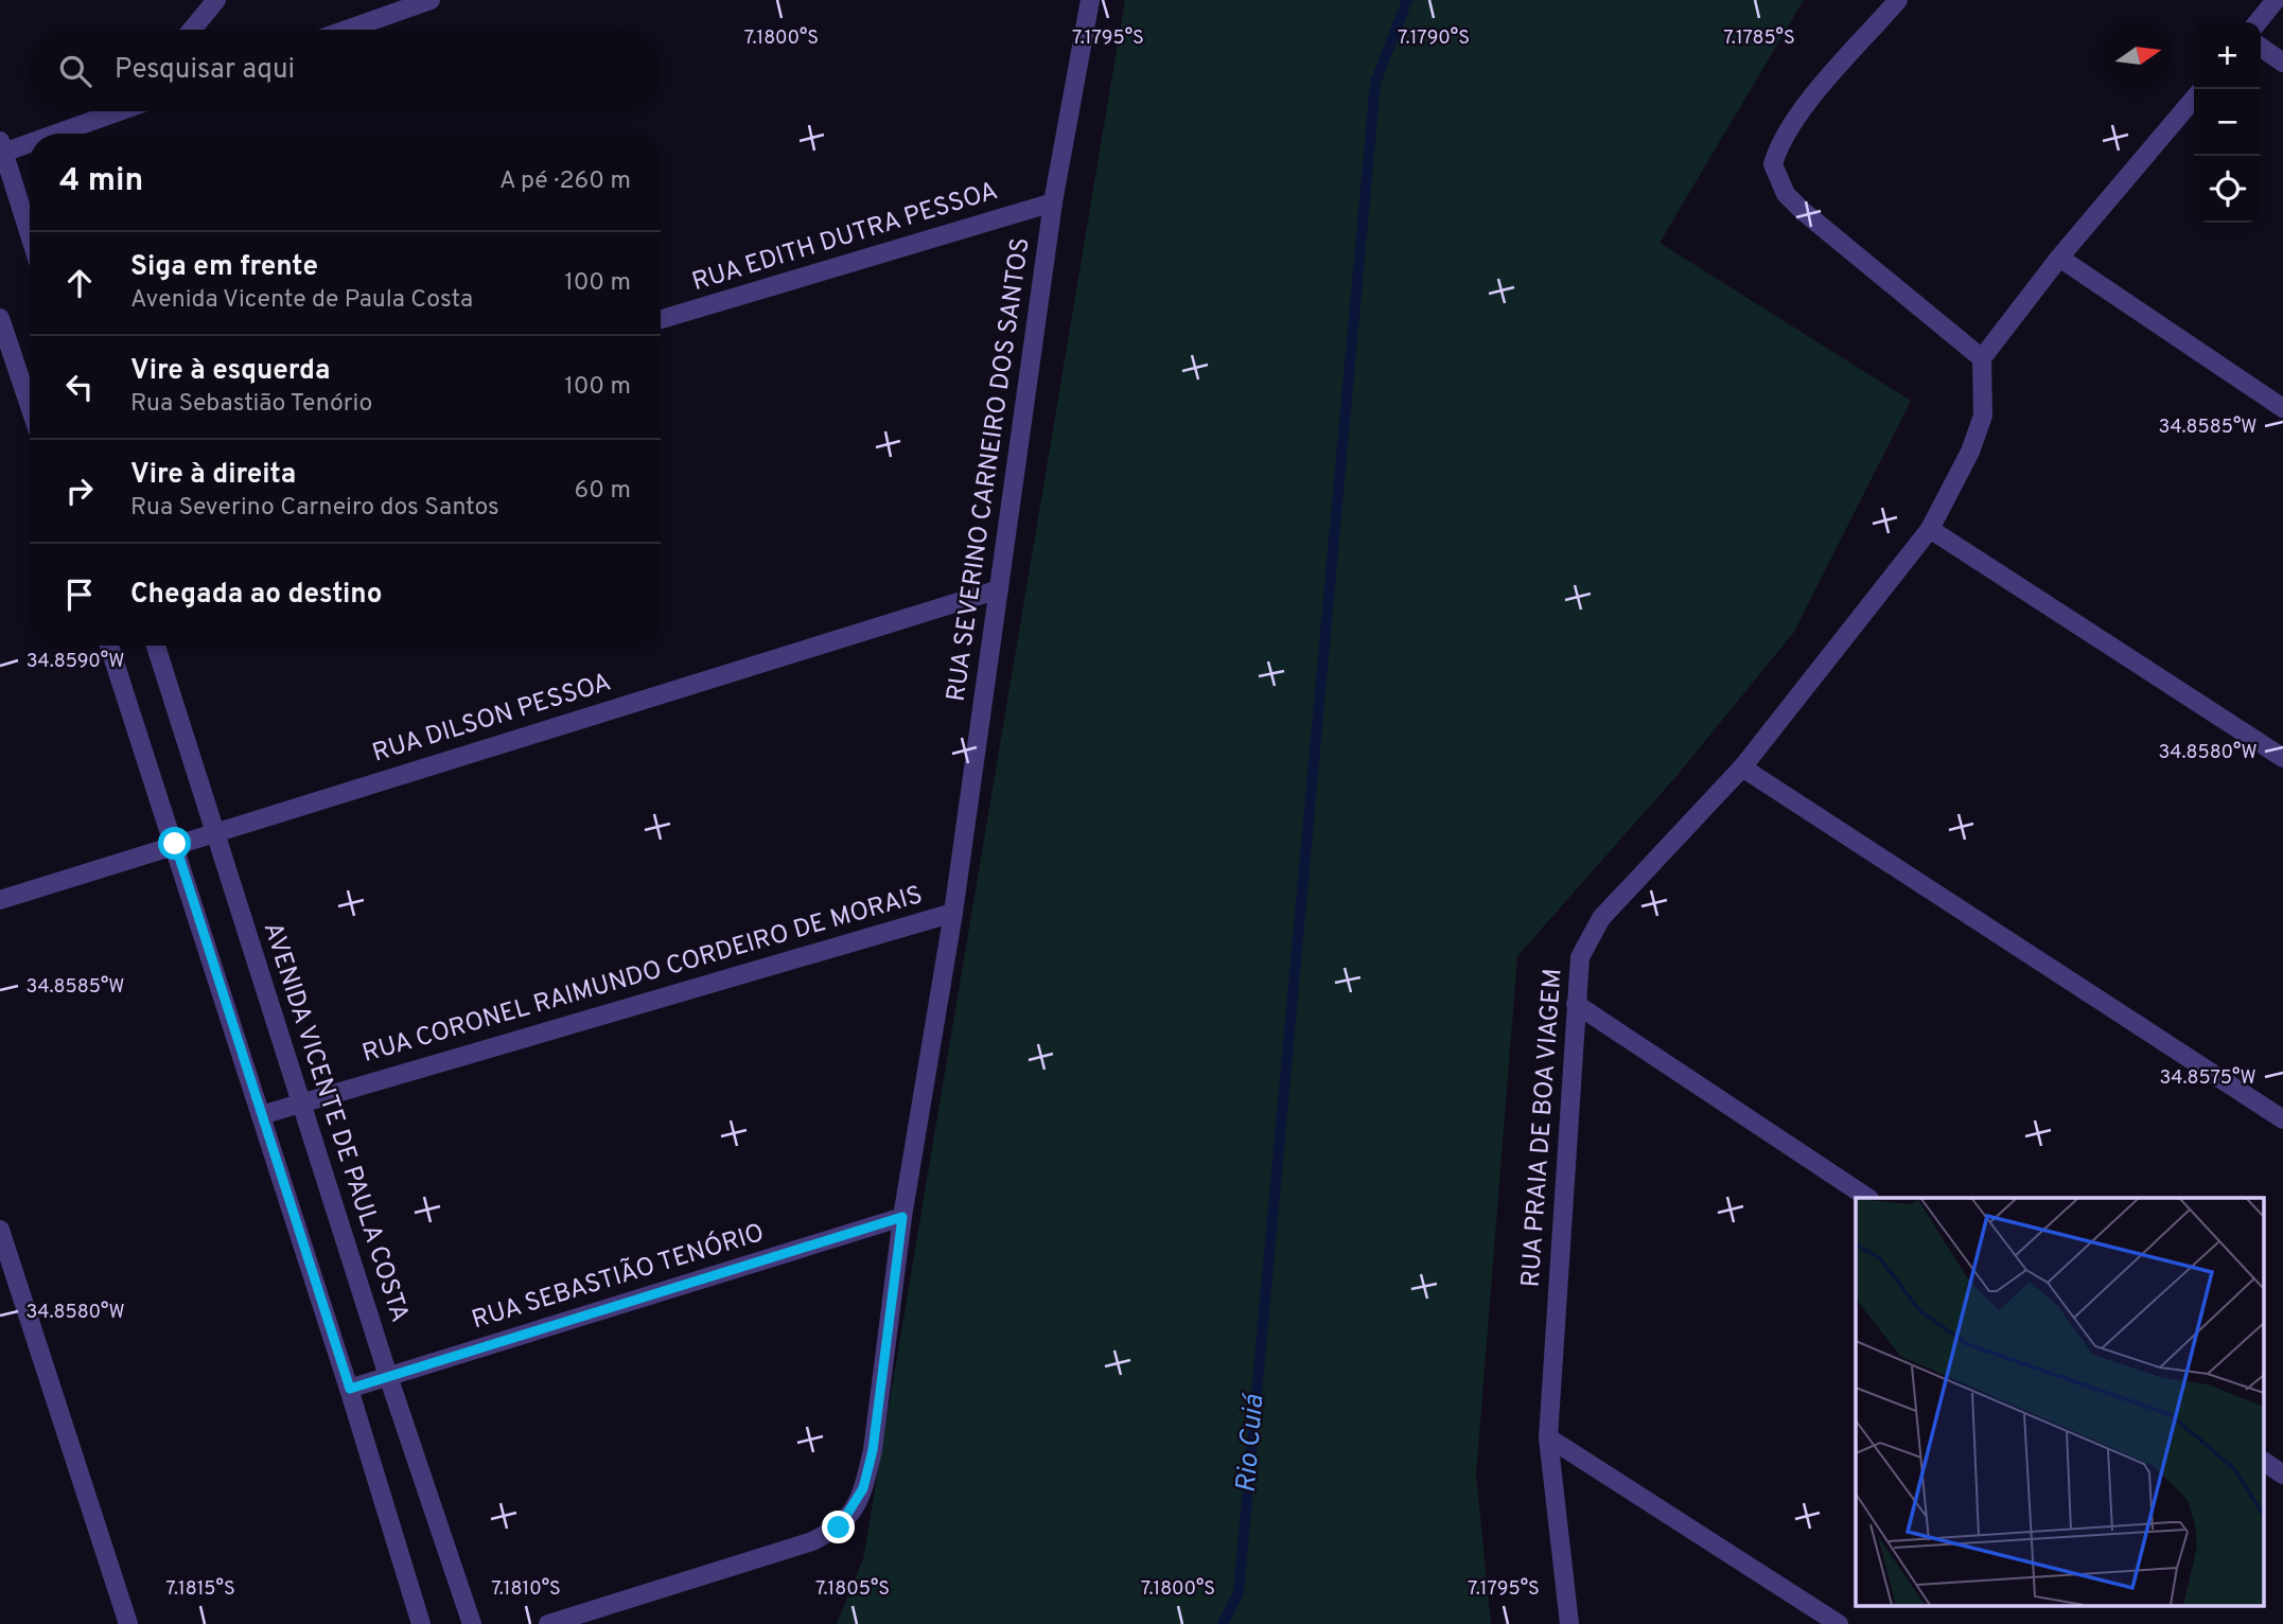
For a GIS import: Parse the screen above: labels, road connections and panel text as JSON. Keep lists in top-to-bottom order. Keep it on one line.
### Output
{"streets":{"street":["RUA EDITH DUTRA PESSOA","RUA SEVERINO CARNEIRO DOS SANTOS","RUA DILSON PESSOA","RUA CORONEL RAIMUNDO CORDEIRO DE MORAIS","AVENIDA VICENTE DE PAULA COSTA","RUA PRAIA DE BOA VIAGEM","RUA SEBASTIÃO TENÓRIO"]},"crossings":[["RUA EDITH DUTRA PESSOA","RUA SEVERINO CARNEIRO DOS SANTOS"],["RUA SEVERINO CARNEIRO DOS SANTOS","RUA DILSON PESSOA"],["RUA SEVERINO CARNEIRO DOS SANTOS","RUA CORONEL RAIMUNDO CORDEIRO DE MORAIS"],["RUA SEVERINO CARNEIRO DOS SANTOS","RUA SEBASTIÃO TENÓRIO"],["RUA DILSON PESSOA","AVENIDA VICENTE DE PAULA COSTA"],["RUA CORONEL RAIMUNDO CORDEIRO DE MORAIS","AVENIDA VICENTE DE PAULA COSTA"],["AVENIDA VICENTE DE PAULA COSTA","RUA SEBASTIÃO TENÓRIO"]],"water":["Rio Cuiá"],"north":"right","page":{"map_buttons":["+","−"],"search":"Pesquisar aqui","heading":["4 min","A pé · 260 m"],"list":[["Siga em frente","Avenida Vicente de Paula Costa","100 m"],["Vire à esquerda","Rua Sebastião Tenório","100 m"],["Vire à direita","Rua Severino Carneiro dos Santos","60 m"],"Chegada ao destino"]},"coordinates":["7.1800°S","7.1795°S","7.1790°S","7.1785°S","34.8585°W","34.8590°W","34.8580°W","34.8575°W","7.1815°S","7.1810°S","7.1805°S"]}
